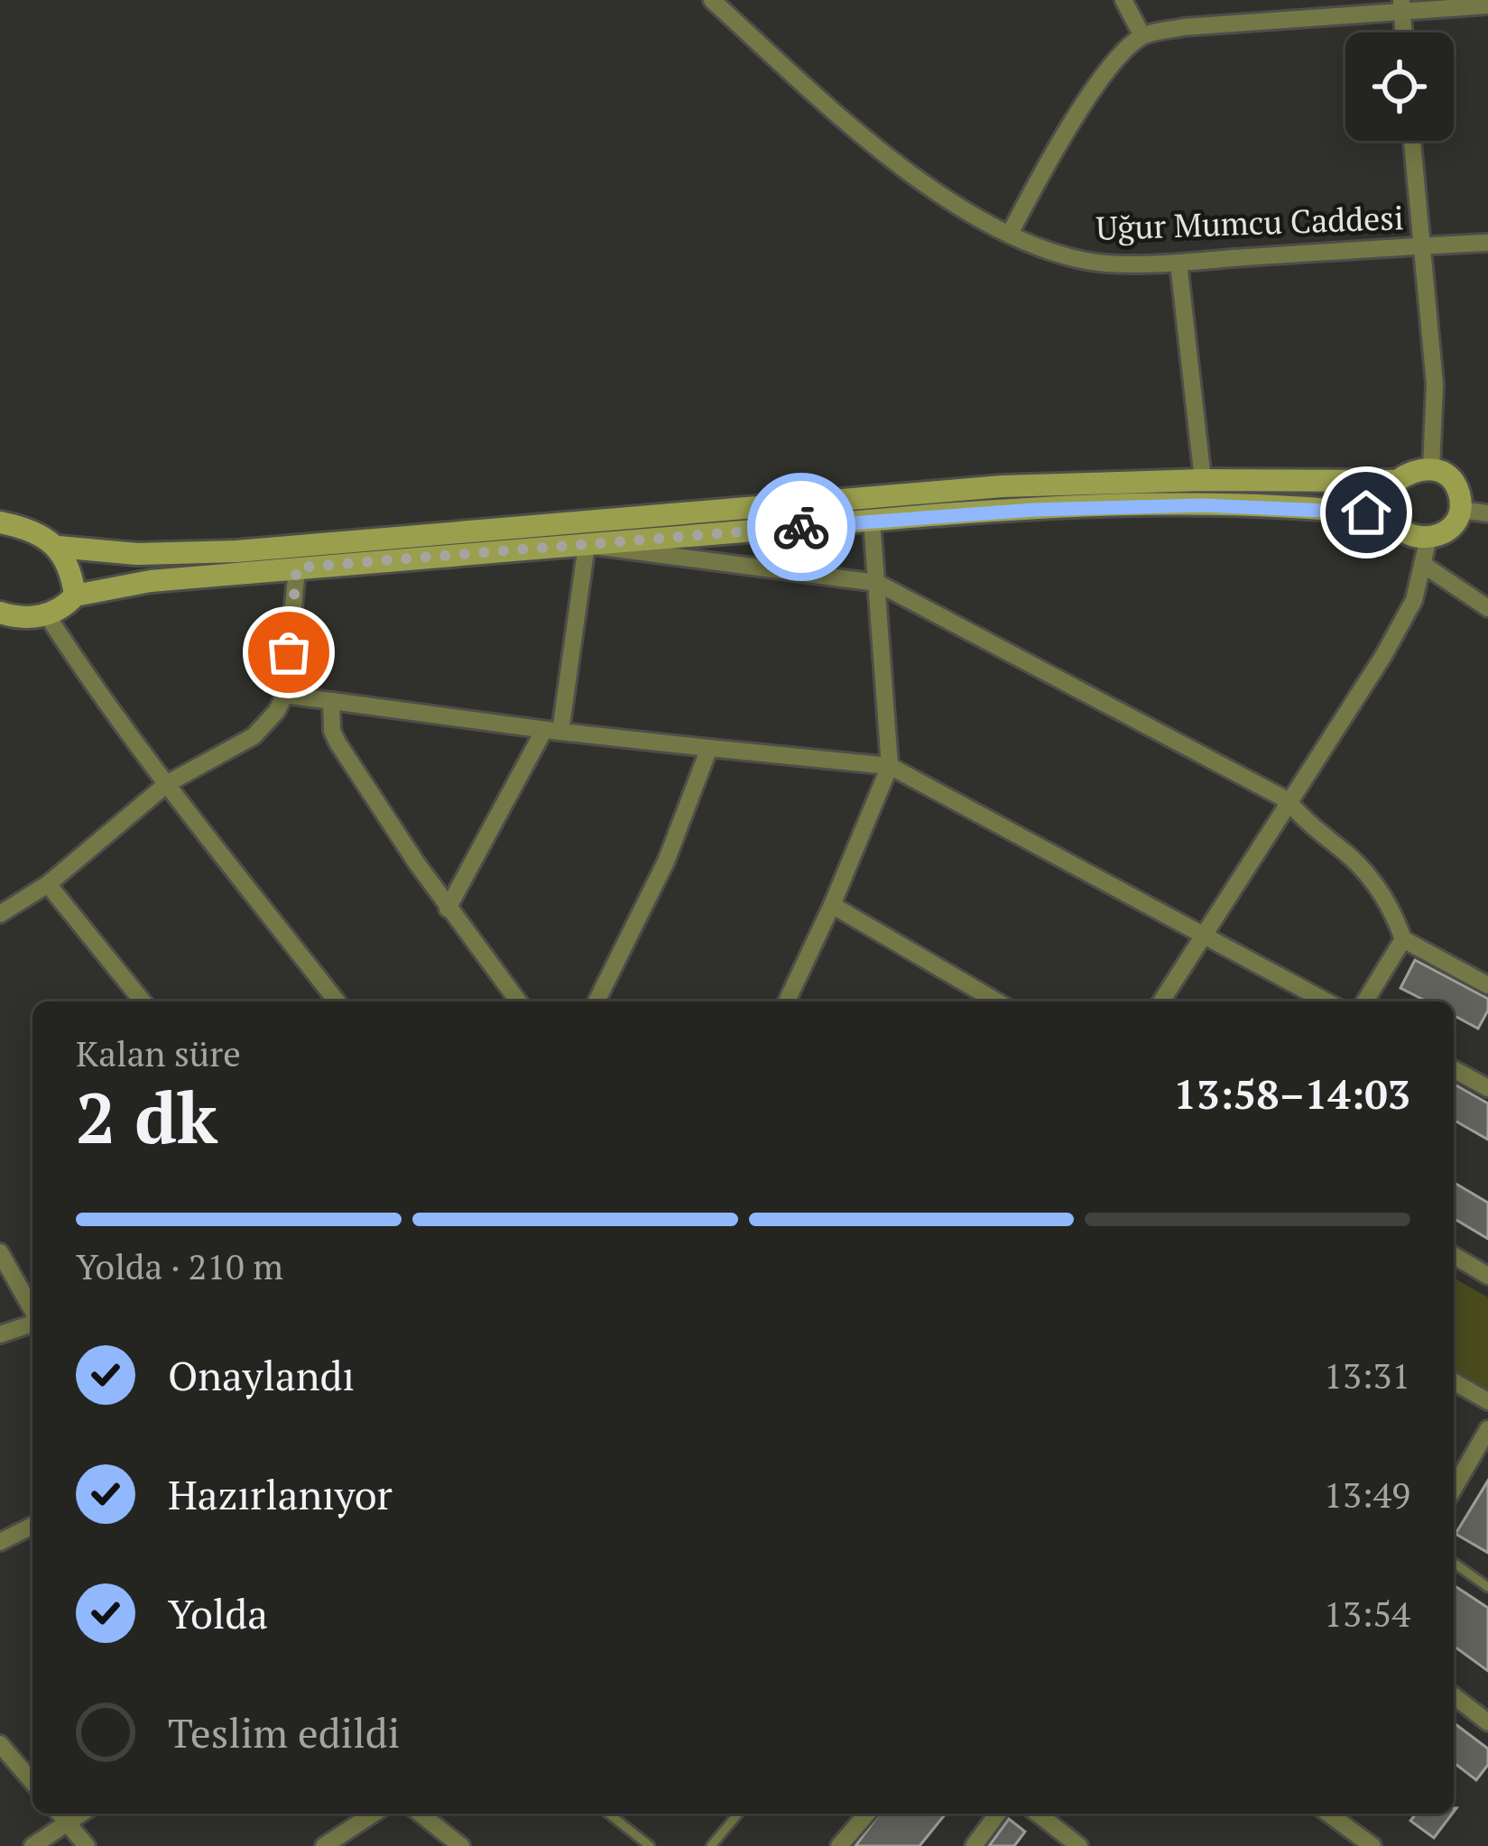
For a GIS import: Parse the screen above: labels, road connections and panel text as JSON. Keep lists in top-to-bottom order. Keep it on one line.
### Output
{"streets":{"street":["Uğur Mumcu Caddesi"]},"page":{"heading":["2 dk","Kalan süre","13:58–14:03"],"bar":"Yolda · 210 m","list":[["Onaylandı","13:31"],["Hazırlanıyor","13:49"],["Yolda","13:54"],"Teslim edildi"]}}
